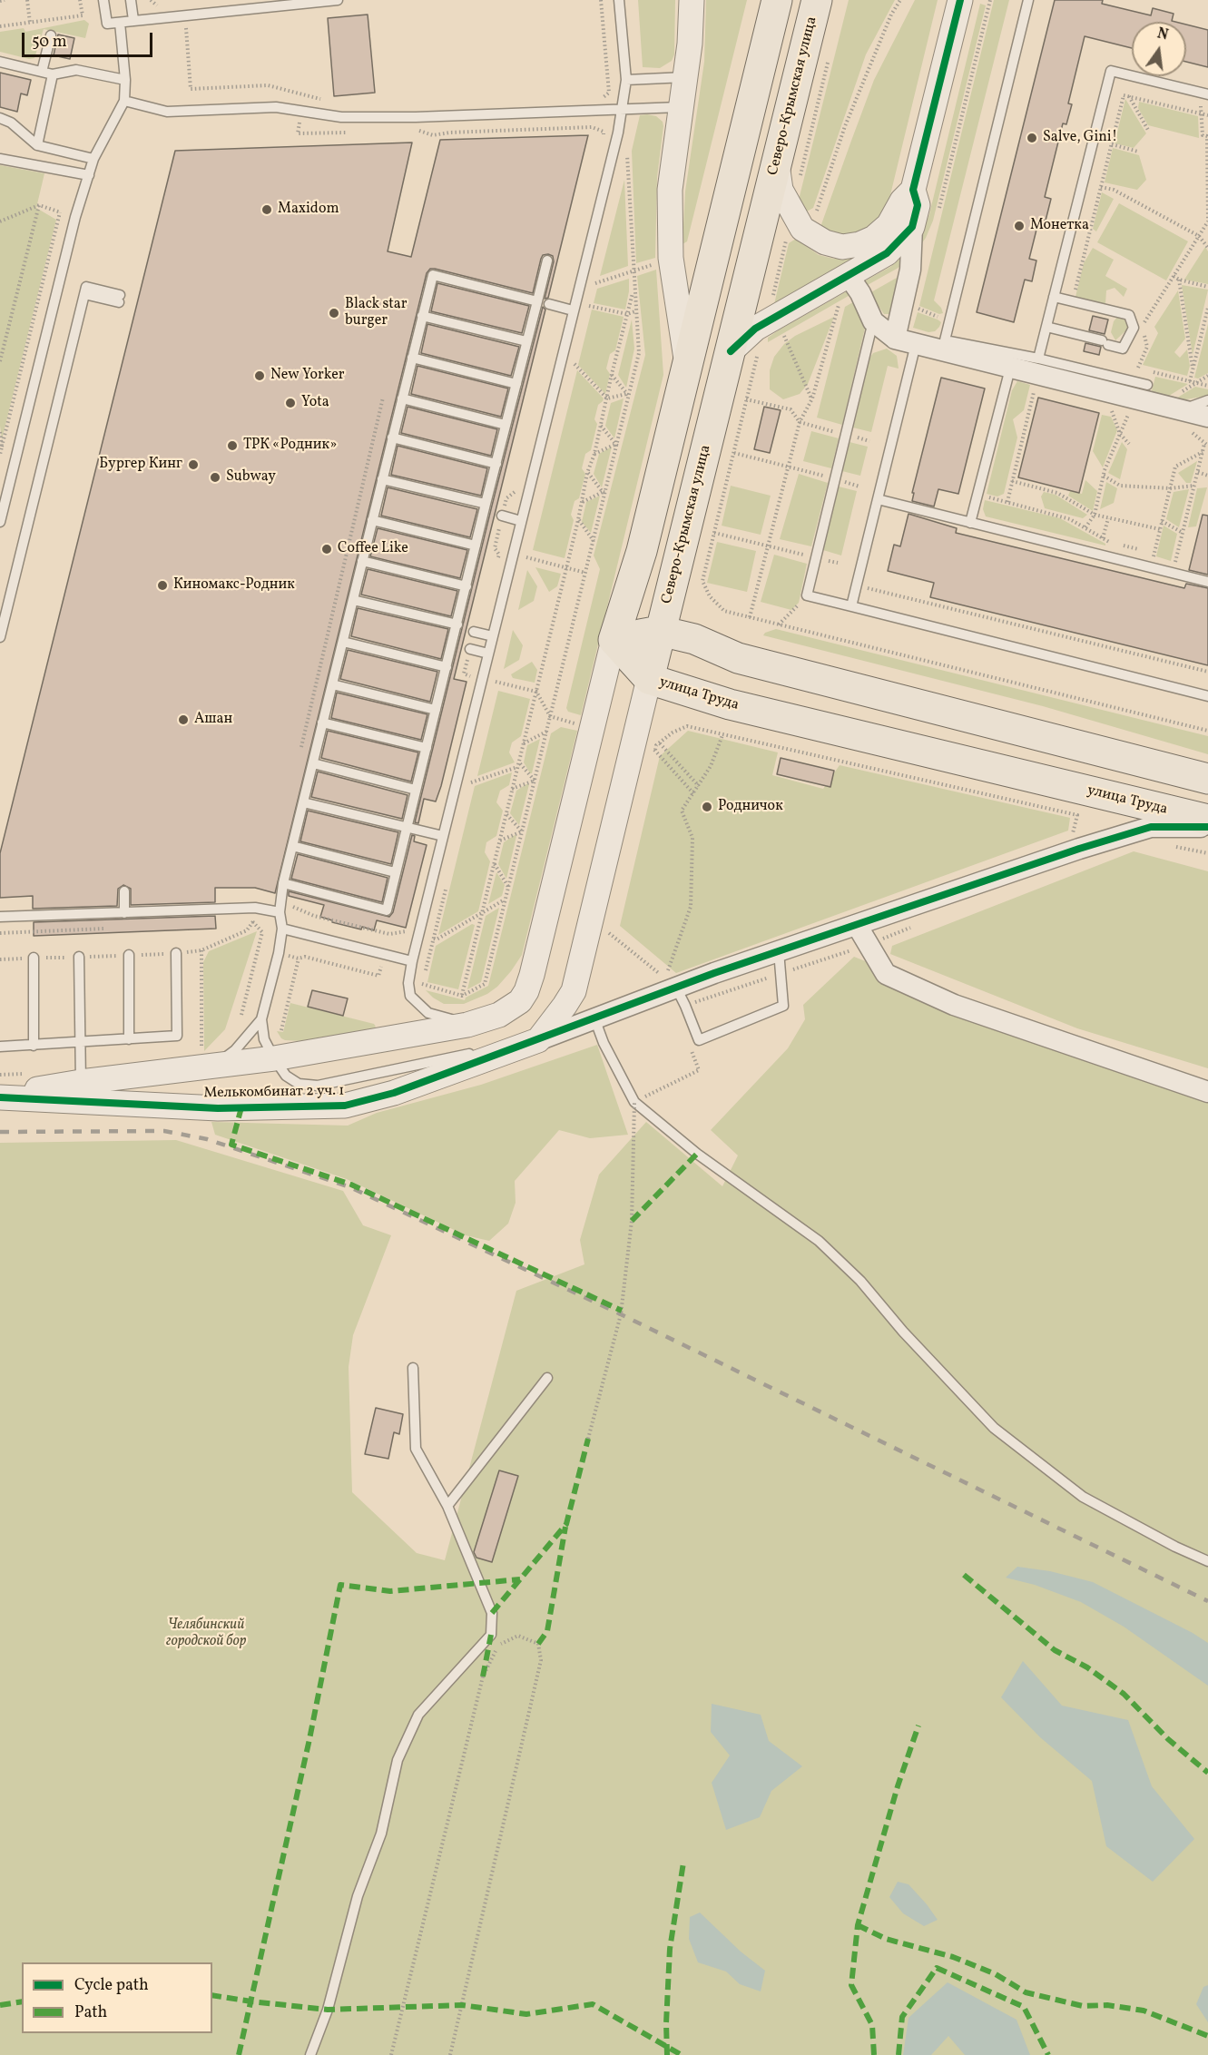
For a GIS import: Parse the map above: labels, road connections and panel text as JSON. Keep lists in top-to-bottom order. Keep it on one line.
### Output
{"streets":{"main road":["Северо-Крымская улица","улица Труда"],"street":["Мелькомбинат 2 уч. 1"]},"crossings":[["Северо-Крымская улица","улица Труда"],["Северо-Крымская улица","Мелькомбинат 2 уч. 1"],["улица Труда","Мелькомбинат 2 уч. 1"]],"parks":["Челябинский городской бор"],"places":["Salve, Gini!","Maxidom","Монетка","Black star burger","New Yorker","Yota","ТРК «Родник»","Бургер Кинг","Subway","Coffee Like","Киномакс-Родник","Ашан","Родничок"],"legend":["Cycle path","Path"],"scale_bar":"50 m","north":"top"}
